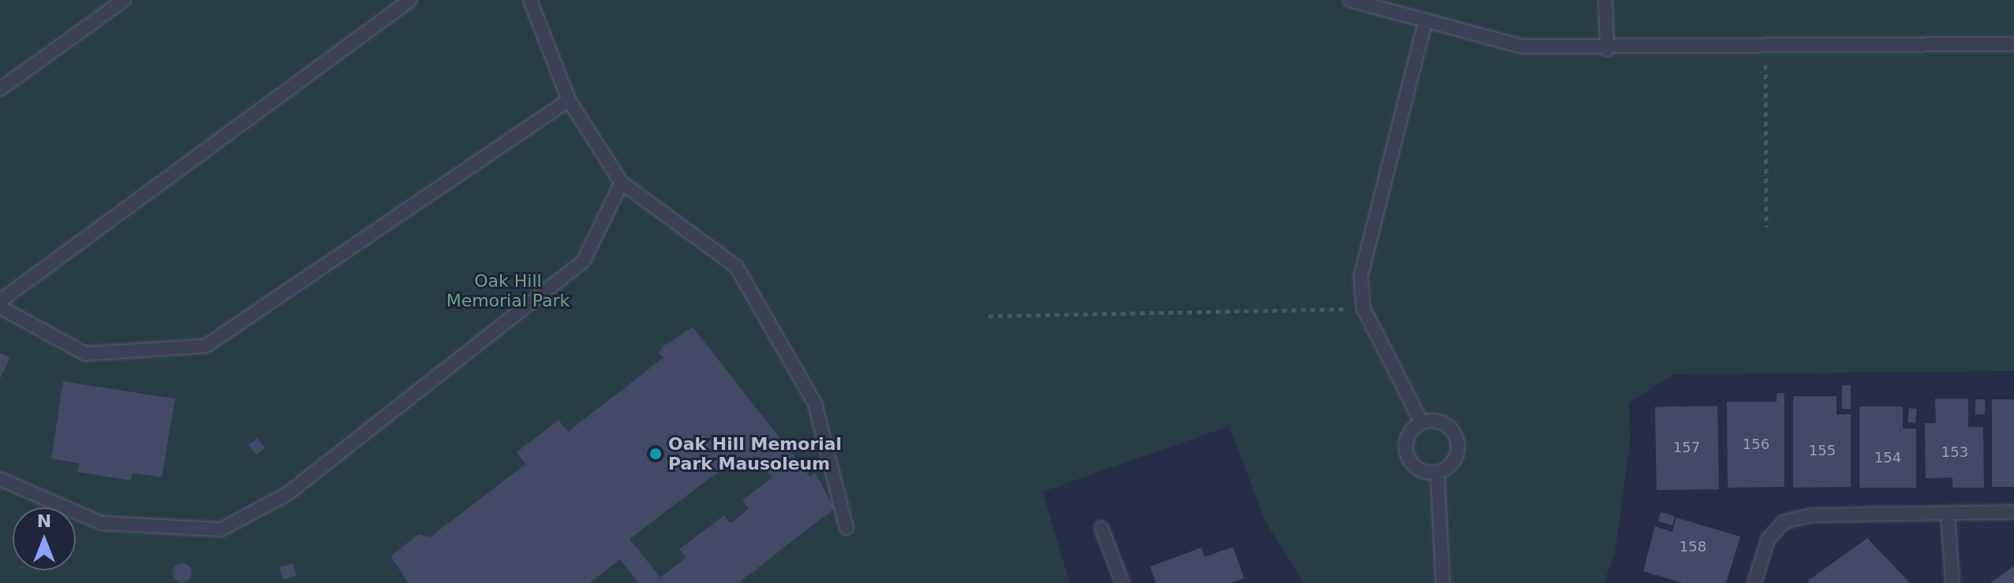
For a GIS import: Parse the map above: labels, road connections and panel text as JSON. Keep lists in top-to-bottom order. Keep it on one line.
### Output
{"parks":["Oak Hill Memorial Park"],"places":["Oak Hill Memorial Park Mausoleum"],"house_numbers":["156","157","155","153","154","158"],"north":"top"}
